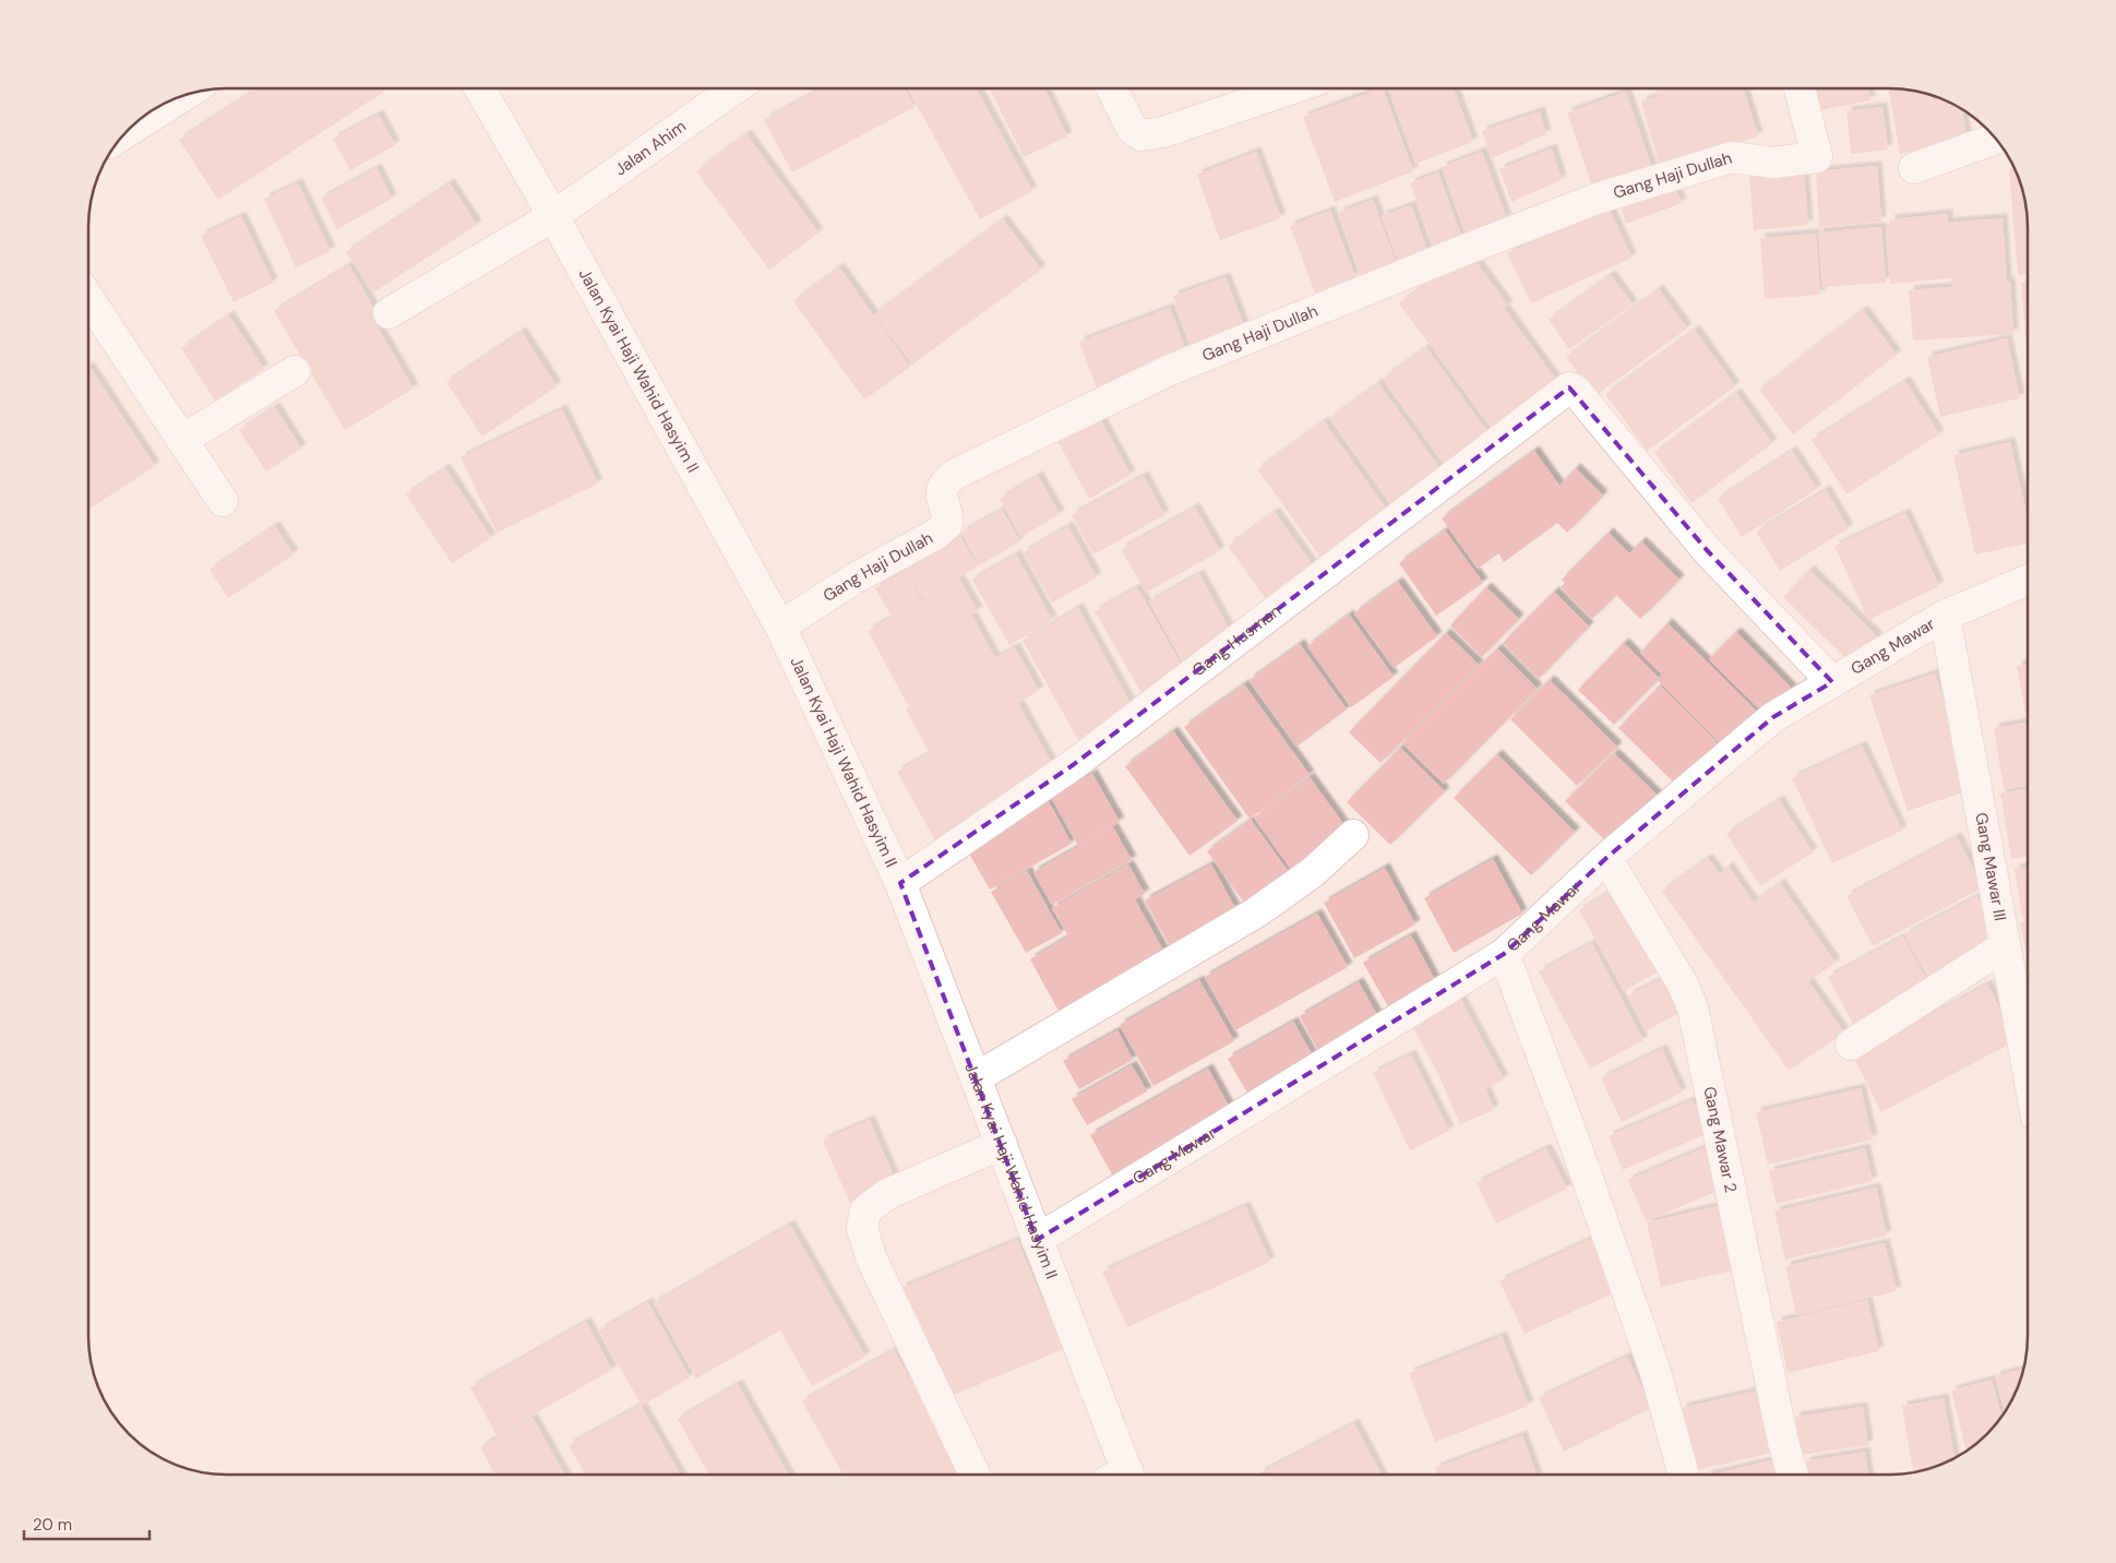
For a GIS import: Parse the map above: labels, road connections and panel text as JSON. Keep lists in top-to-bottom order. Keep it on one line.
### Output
{"streets":{"street":["Jalan Ahim","Gang Haji Dullah","Jalan Kyai Haji Wahid Hasyim II","Gang Husman","Gang Mawar","Gang Mawar III","Gang Mawar 2"]},"crossings":[["Jalan Ahim","Jalan Kyai Haji Wahid Hasyim II"],["Gang Haji Dullah","Jalan Kyai Haji Wahid Hasyim II"],["Jalan Kyai Haji Wahid Hasyim II","Gang Husman"],["Jalan Kyai Haji Wahid Hasyim II","Gang Mawar"],["Gang Husman","Gang Mawar"],["Gang Mawar","Gang Mawar III"],["Gang Mawar","Gang Mawar 2"]],"scale_bar":"20 m"}
